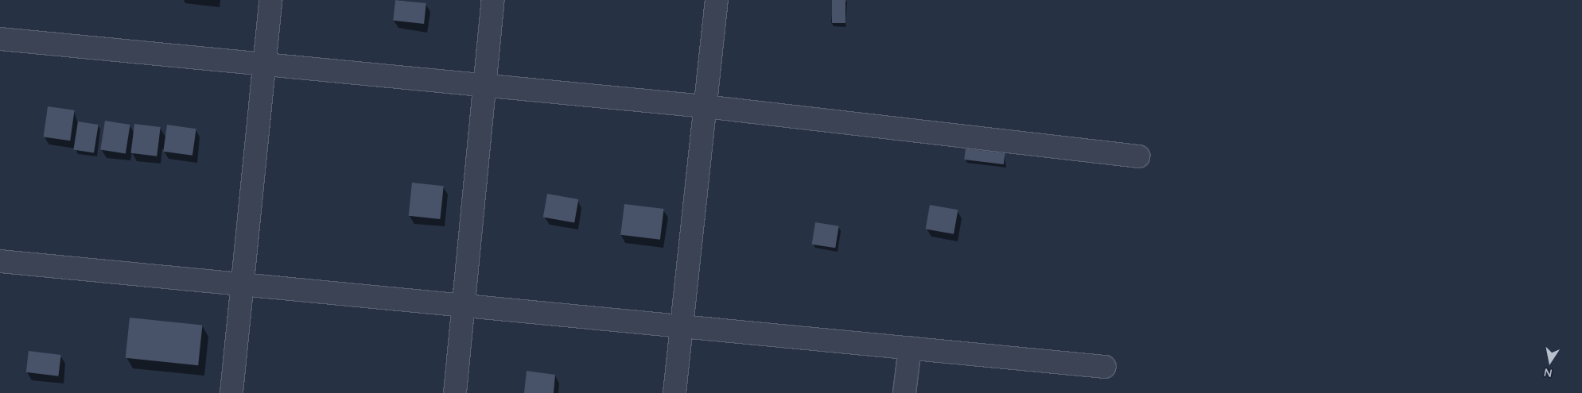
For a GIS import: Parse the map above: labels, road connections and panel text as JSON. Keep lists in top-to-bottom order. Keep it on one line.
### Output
{"north":"bottom"}
